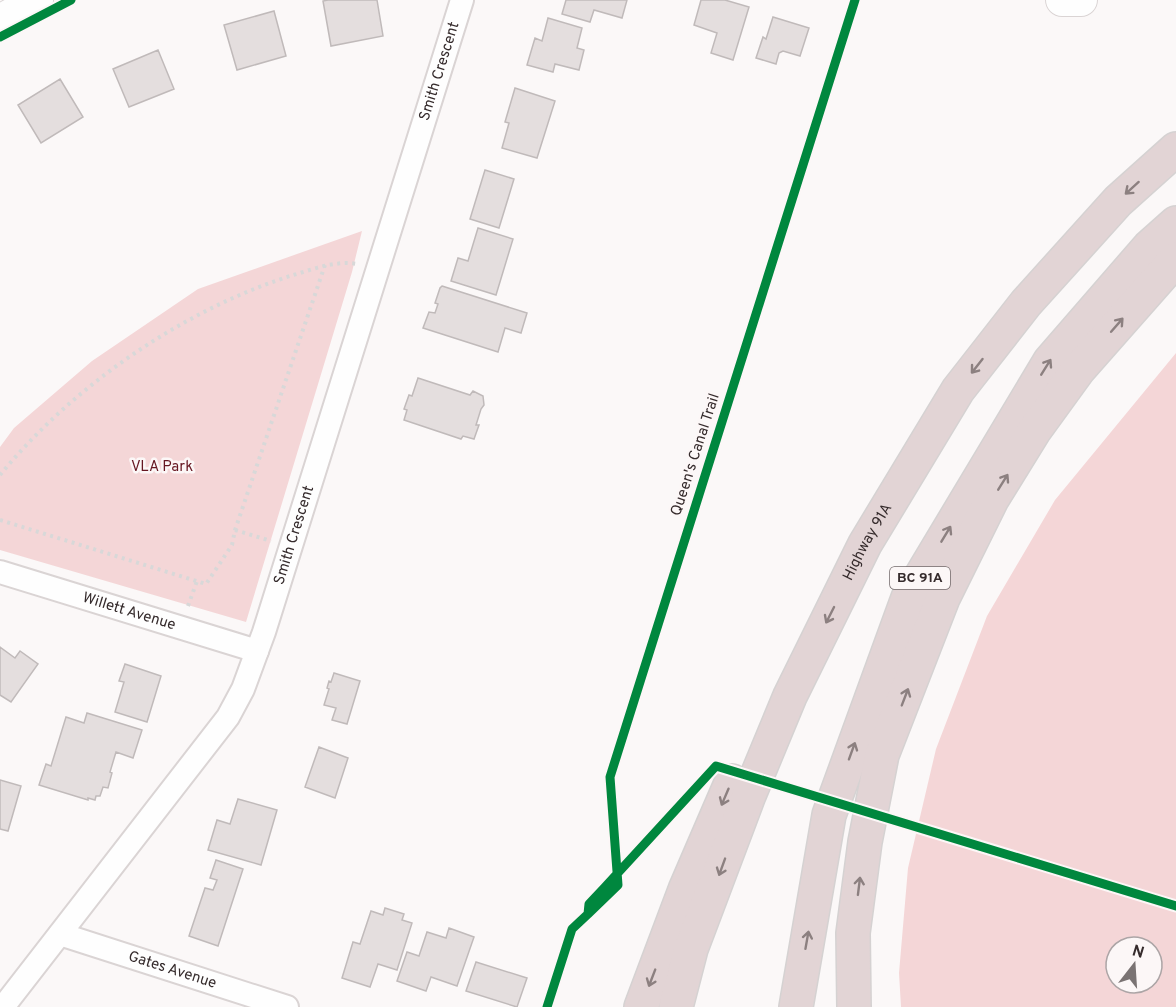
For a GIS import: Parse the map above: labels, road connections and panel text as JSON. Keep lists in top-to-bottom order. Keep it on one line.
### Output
{"streets":{"highway":["Highway 91A","BC 91A"],"street":["Smith Crescent","Willett Avenue","Gates Avenue"],"cycle path":["Queen's Canal Trail"]},"crossings":[["Smith Crescent","Willett Avenue"],["Smith Crescent","Gates Avenue"]],"parks":["VLA Park"],"north":"top"}
